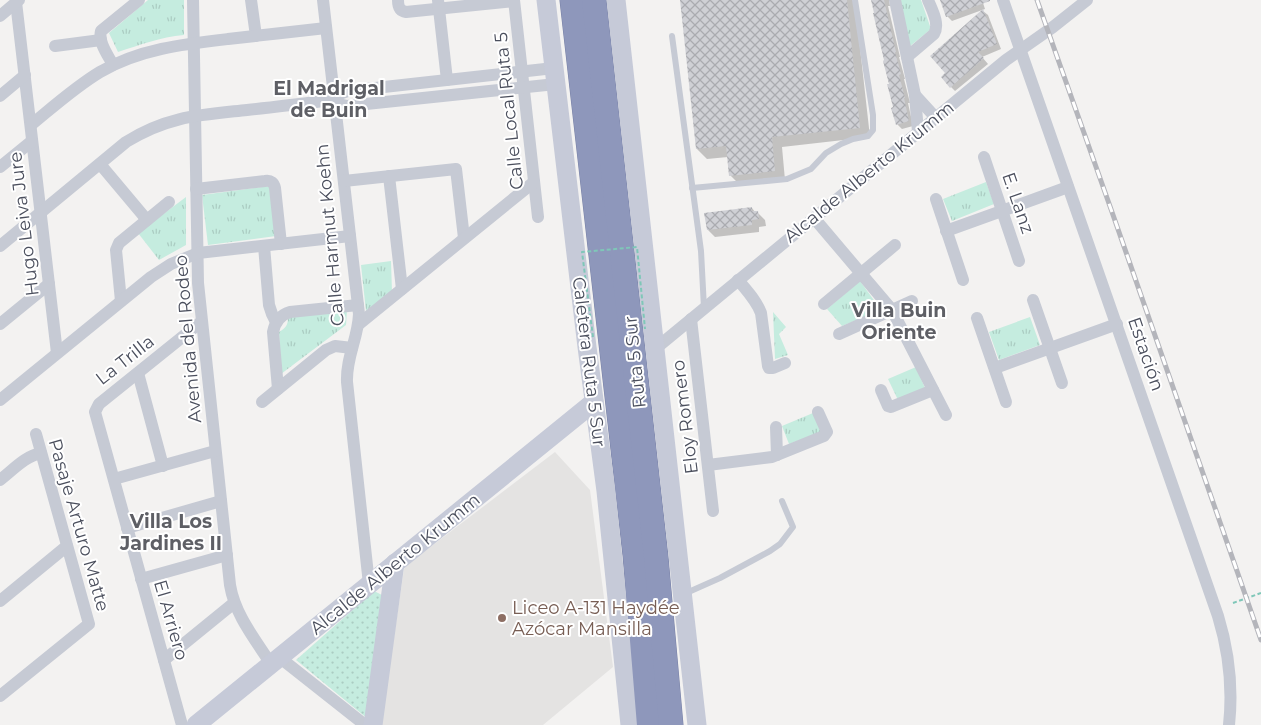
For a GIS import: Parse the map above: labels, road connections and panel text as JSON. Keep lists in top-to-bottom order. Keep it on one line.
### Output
{"streets":{"highway":["Ruta 5 Sur"],"main road":["Alcalde Alberto Krumm","Caletera Ruta 5 Sur"],"street":["Calle Local Ruta 5","E. Lanz","Hugo Leiva Jure","Calle Harmut Koehn","Avenida del Rodeo","Estación","La Trilla","Eloy Romero","Pasaje Arturo Matte","El Arriero"]},"crossings":[["Alcalde Alberto Krumm","Calle Harmut Koehn"],["Alcalde Alberto Krumm","Avenida del Rodeo"],["Alcalde Alberto Krumm","Estación"],["Alcalde Alberto Krumm","Caletera Ruta 5 Sur"],["Alcalde Alberto Krumm","Eloy Romero"],["Avenida del Rodeo","La Trilla"],["La Trilla","El Arriero"]],"districts":["El Madrigal de Buin","Villa Buin Oriente","Villa Los Jardines II"],"places":["Liceo A-131 Haydée Azócar Mansilla"]}
